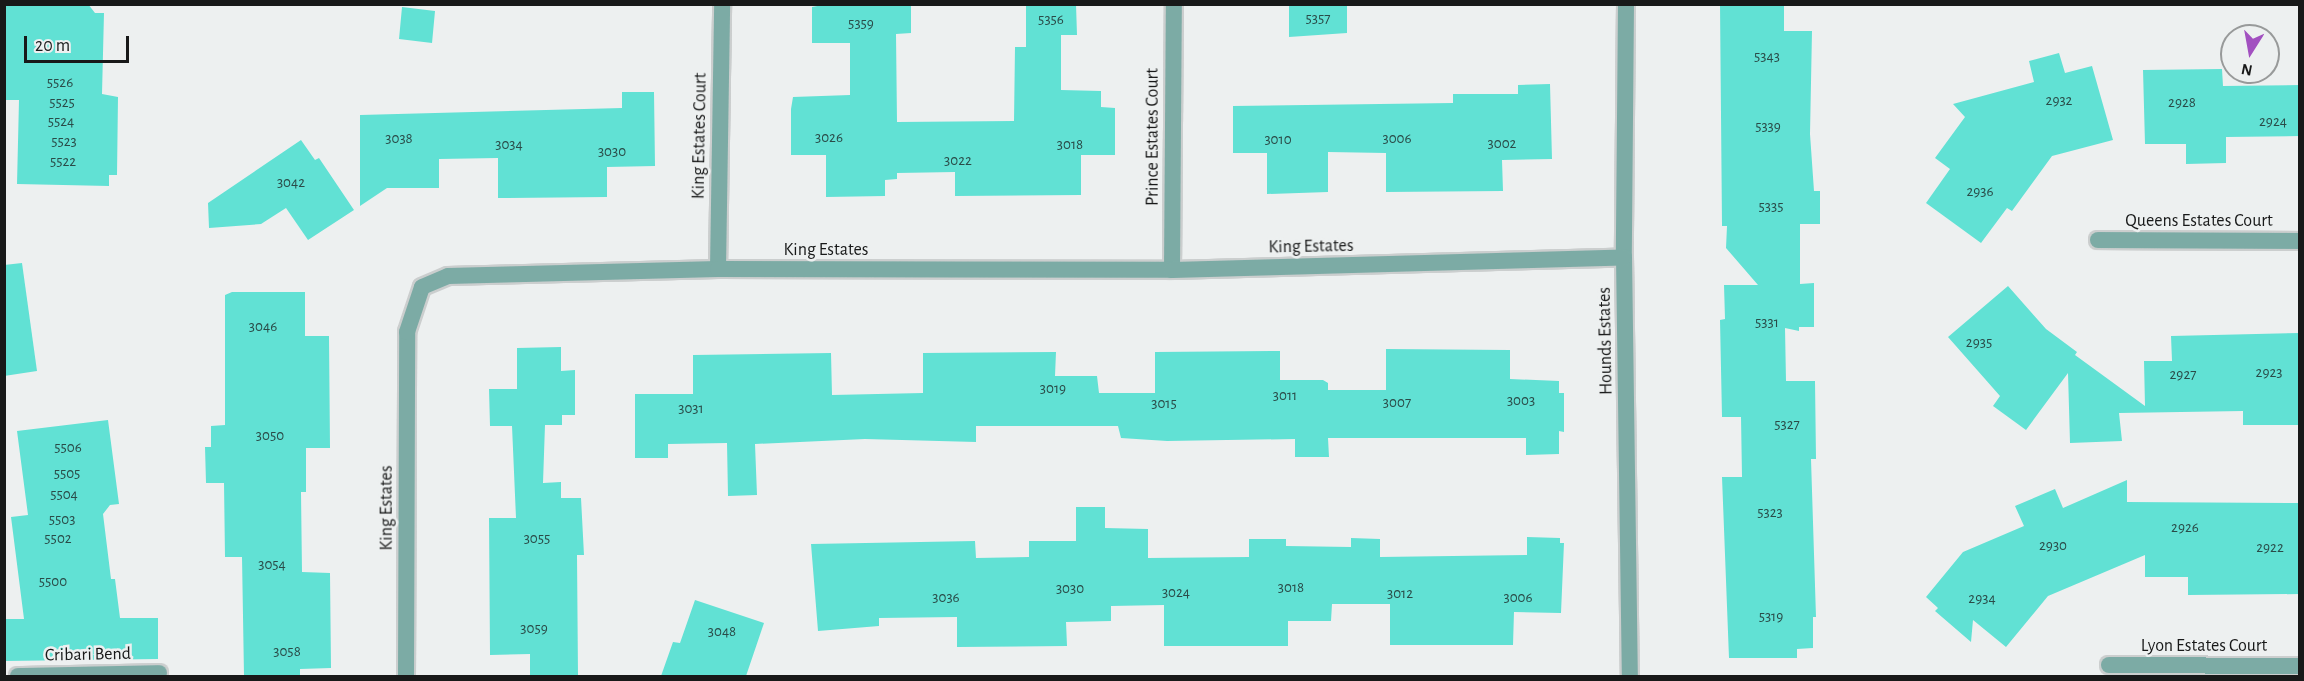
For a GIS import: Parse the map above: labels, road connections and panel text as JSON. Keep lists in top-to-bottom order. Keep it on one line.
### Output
{"streets":{"street":["King Estates Court","Prince Estates Court","Queens Estates Court","King Estates","Hounds Estates","Lyon Estates Court","Cribari Bend"]},"crossings":[["King Estates Court","King Estates"],["Prince Estates Court","King Estates"],["King Estates","Hounds Estates"]],"house_numbers":["5357","5356","5359","5343","5526","2932","5525","2928","5524","2924","5339","3026","3038","3006","3010","5523","3002","3034","3018","3030","3022","5522","3042","2936","5335","5331","3046","2935","2923","2927","3019","3011","3003","3007","3015","3031","5327","3050","5506","5505","5504","5323","5503","2926","5502","3055","2930","2922","3054","5500","3018","3030","3024","3012","3036","3006","2934","5319","3059","3048","3058"],"scale_bar":"20 m","north":"bottom"}
